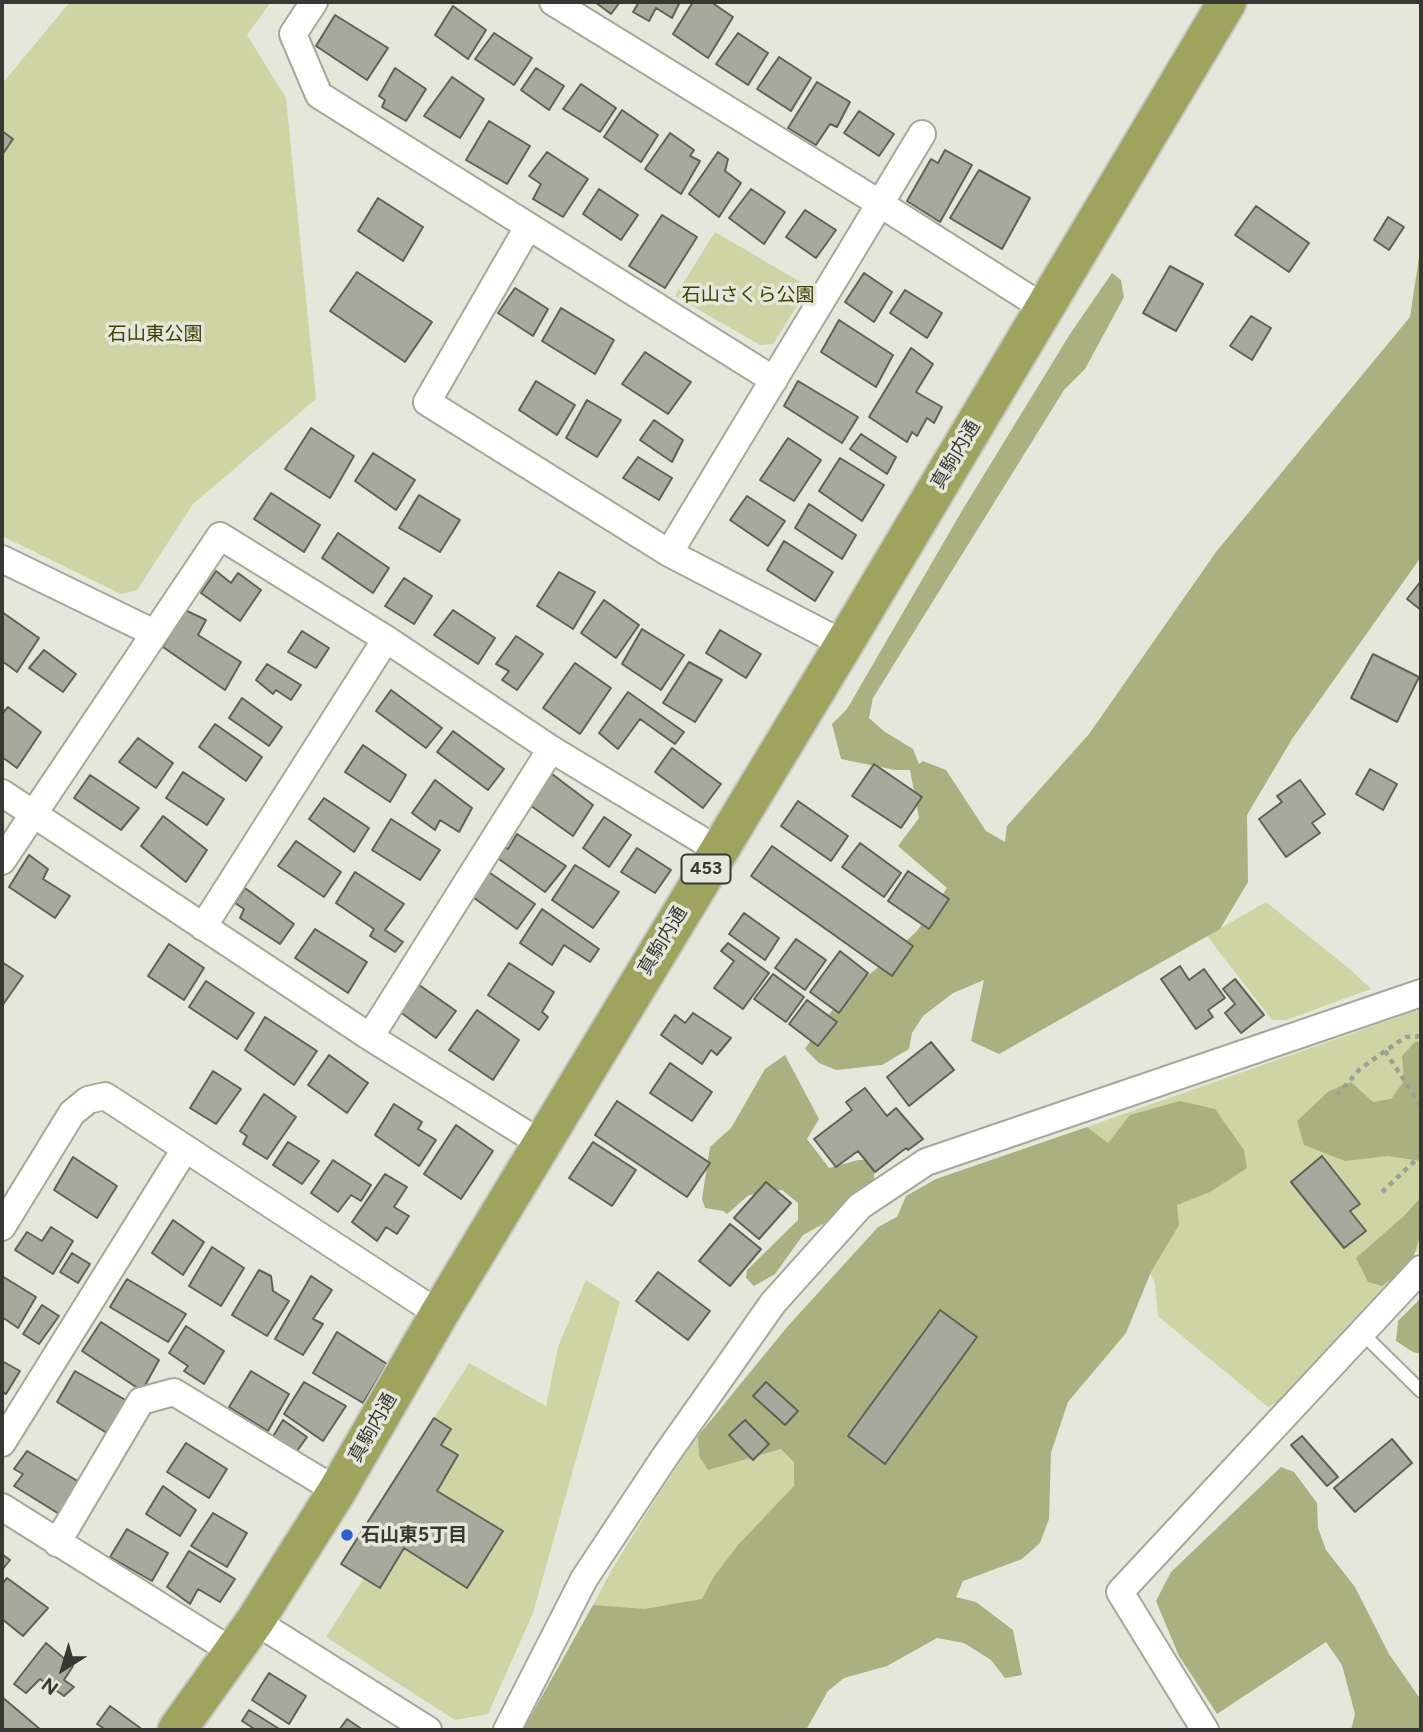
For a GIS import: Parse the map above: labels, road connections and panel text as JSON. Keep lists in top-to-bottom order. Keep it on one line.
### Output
{"streets":{"highway":["真駒内通","453"]},"parks":["石山さくら公園","石山東公園"],"places":["石山東5丁目"],"north":"bottom left"}
